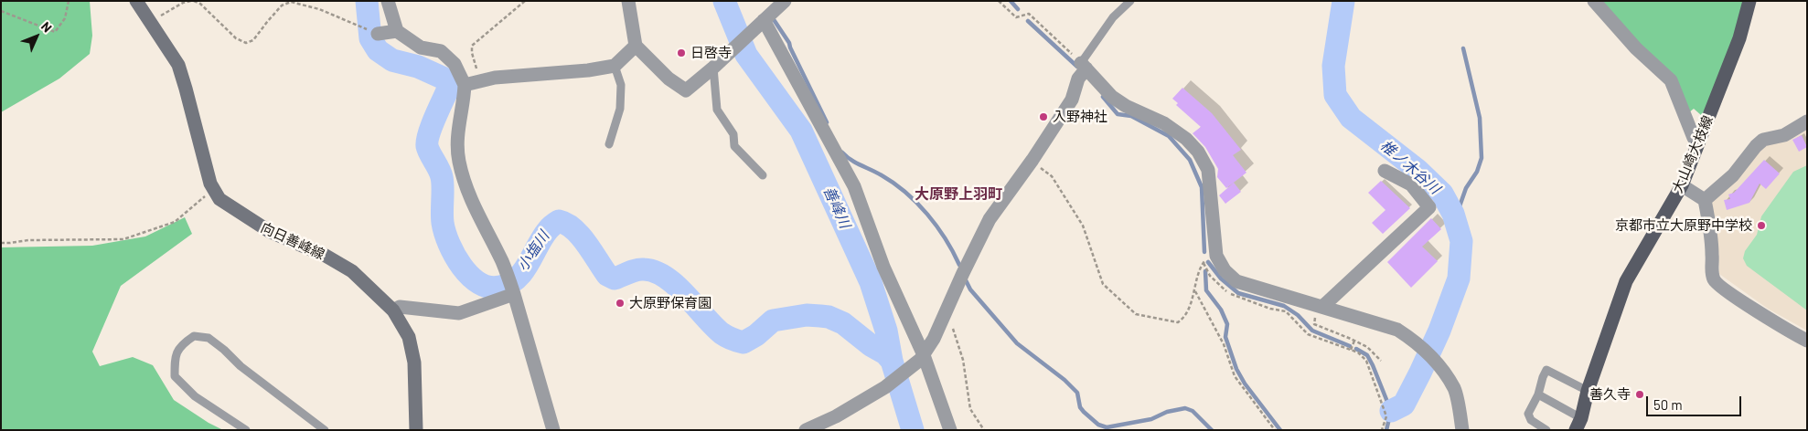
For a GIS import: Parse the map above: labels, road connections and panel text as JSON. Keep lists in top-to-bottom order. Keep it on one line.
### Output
{"streets":{"main road":["大山崎大枝線","向日善峰線"]},"districts":["大原野上羽町"],"water":["椎ノ木谷川","善峰川","小塩川"],"places":["日啓寺","入野神社","京都市立大原野中学校","大原野保育園","善久寺"],"scale_bar":"50 m","north":"top right"}
